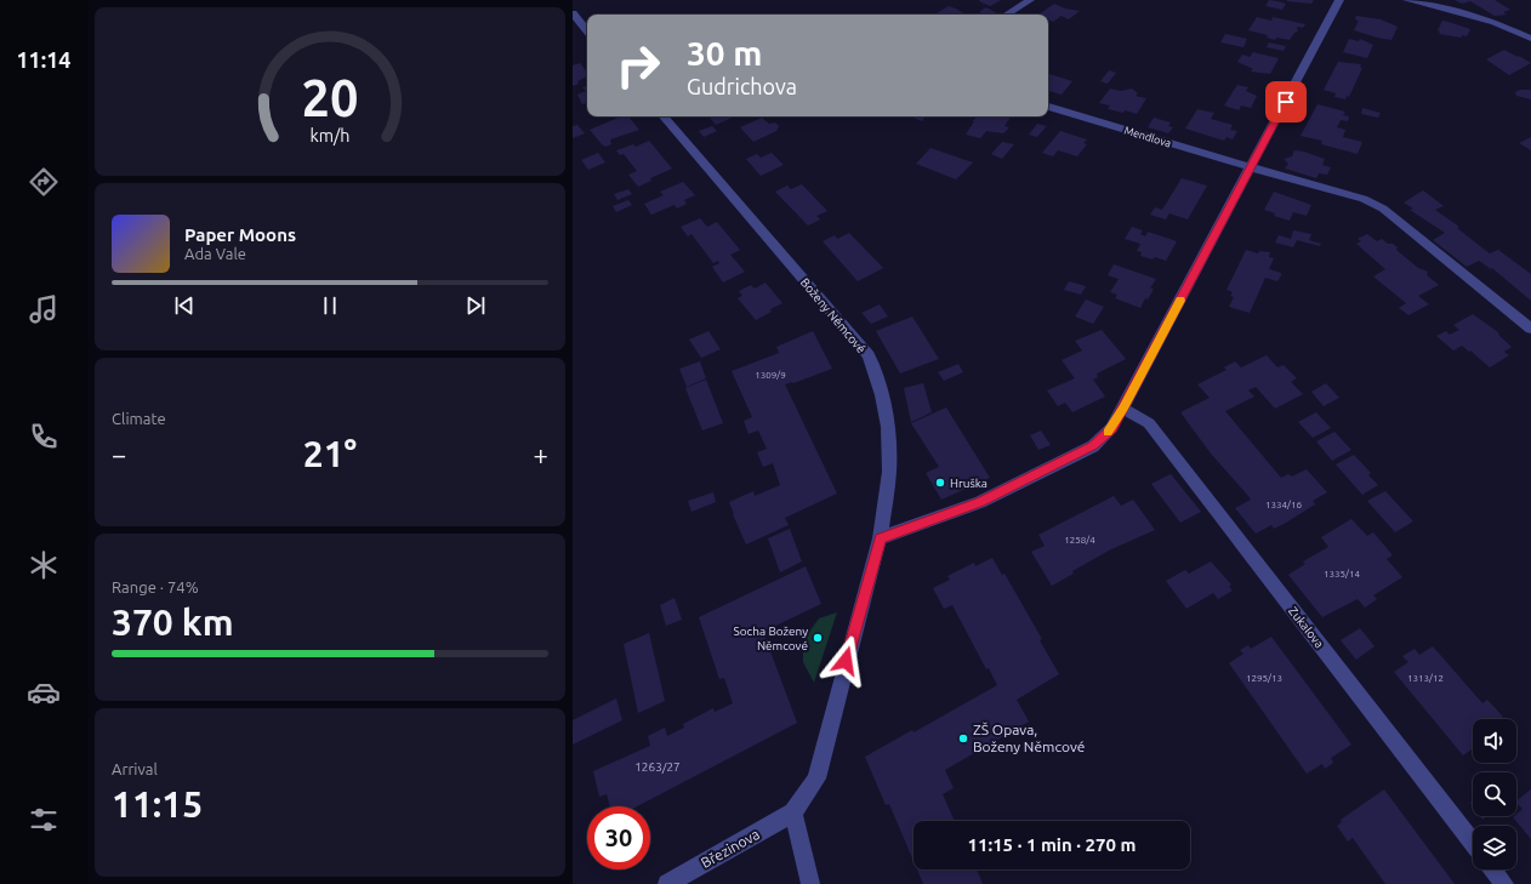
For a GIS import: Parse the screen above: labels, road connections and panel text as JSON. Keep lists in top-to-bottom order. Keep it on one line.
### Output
{"streets":{"street":["Mendlova","Boženy Němcové","Zukalova","Březinova"]},"crossings":[["Boženy Němcové","Březinova"]],"places":["Hruška","Socha Boženy Němcové","ZŠ Opava, Boženy Němcové"],"house_numbers":["1309/9","1334/16","1258/4","1335/14","1295/13","1313/12","1263/27"],"page":{"tabs":"11:14","turn":["30 m","Gudrichova"],"song":["Paper Moons","Ada Vale"],"tile":["Climate",["Range · 74%","370 km"],["Arrival","11:15"]],"heat":["−","21°","+"],"limit":"30","trip":"11:15 · 1 min · 270 m","gauge":["20","km/h"]}}
